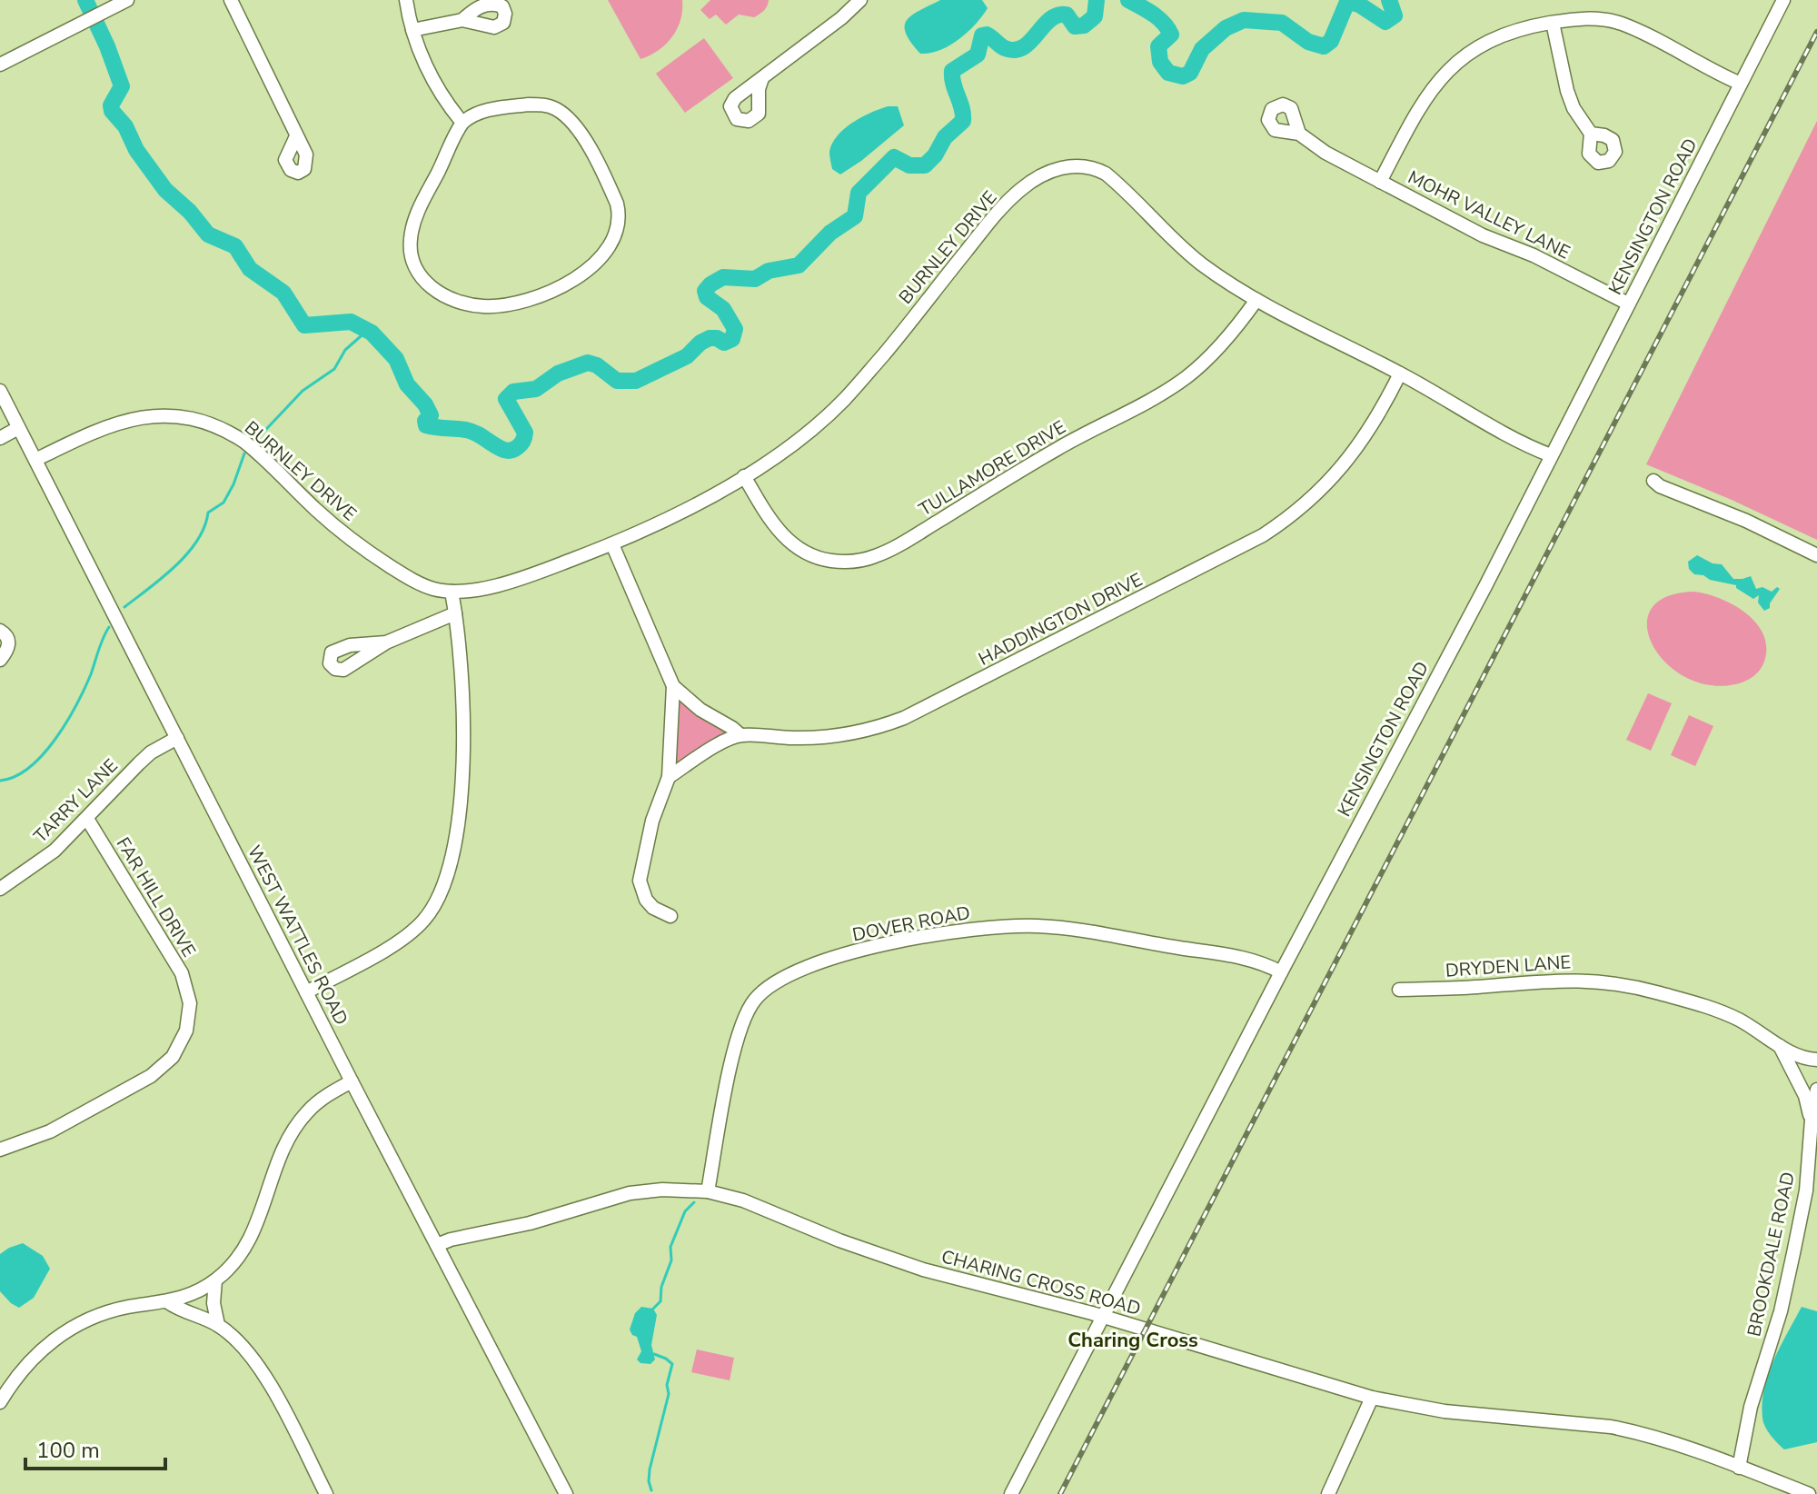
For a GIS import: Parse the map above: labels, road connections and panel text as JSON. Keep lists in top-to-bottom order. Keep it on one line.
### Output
{"streets":{"street":["MOHR VALLEY LANE","KENSINGTON ROAD","BURNLEY DRIVE","TULLAMORE DRIVE","HADDINGTON DRIVE","TARRY LANE","FAR HILL DRIVE","DOVER ROAD","WEST WATTLES ROAD","DRYDEN LANE","BROOKDALE ROAD","CHARING CROSS ROAD"]},"crossings":[["MOHR VALLEY LANE","KENSINGTON ROAD"],["KENSINGTON ROAD","BURNLEY DRIVE"],["KENSINGTON ROAD","DOVER ROAD"],["KENSINGTON ROAD","CHARING CROSS ROAD"],["BURNLEY DRIVE","TULLAMORE DRIVE"],["BURNLEY DRIVE","HADDINGTON DRIVE"],["BURNLEY DRIVE","WEST WATTLES ROAD"],["TARRY LANE","FAR HILL DRIVE"],["TARRY LANE","WEST WATTLES ROAD"],["DOVER ROAD","CHARING CROSS ROAD"],["WEST WATTLES ROAD","CHARING CROSS ROAD"],["BROOKDALE ROAD","CHARING CROSS ROAD"]],"districts":["Charing Cross"],"scale_bar":"100 m"}
